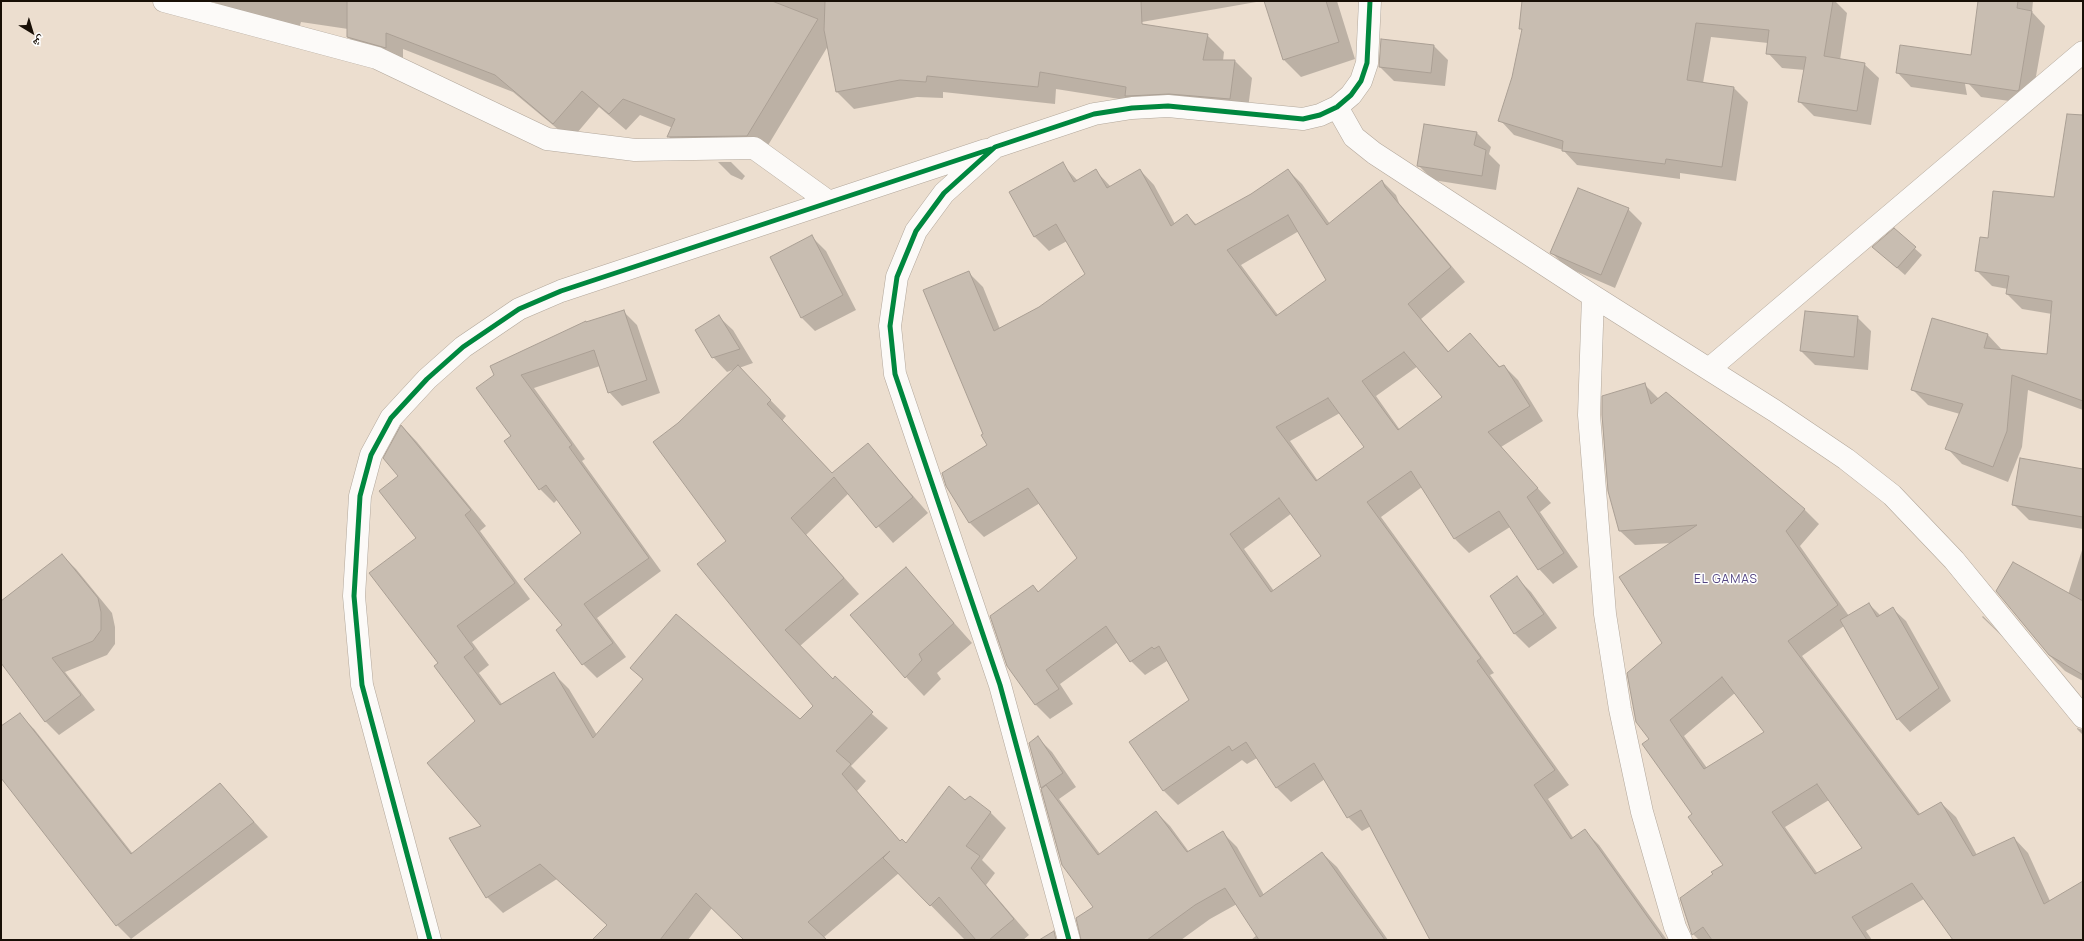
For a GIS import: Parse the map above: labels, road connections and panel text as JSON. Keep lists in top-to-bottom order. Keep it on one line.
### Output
{"districts":["EL GAMAS"],"north":"bottom right"}
